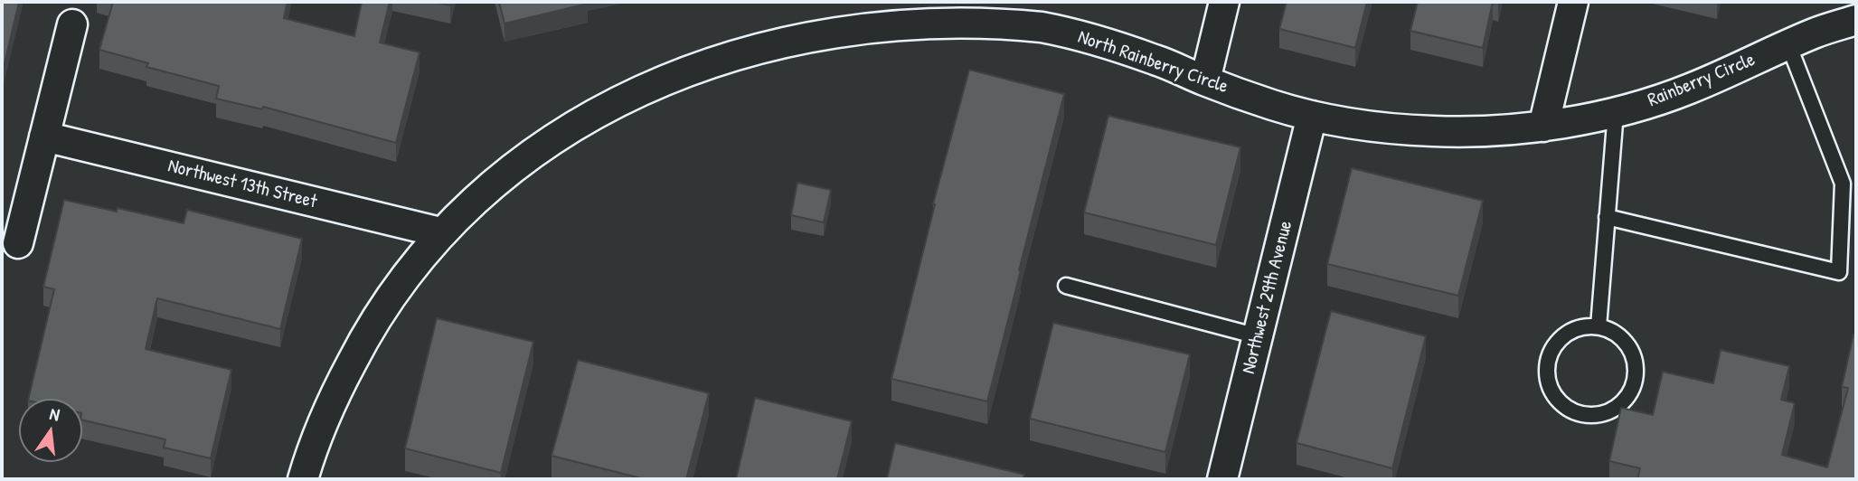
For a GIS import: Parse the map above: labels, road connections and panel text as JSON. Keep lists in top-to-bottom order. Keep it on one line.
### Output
{"streets":{"street":["North Rainberry Circle","Rainberry Circle","Northwest 13th Street","Northwest 29th Avenue"]},"crossings":[["North Rainberry Circle","Rainberry Circle"],["North Rainberry Circle","Northwest 13th Street"],["North Rainberry Circle","Northwest 29th Avenue"]],"north":"top"}
